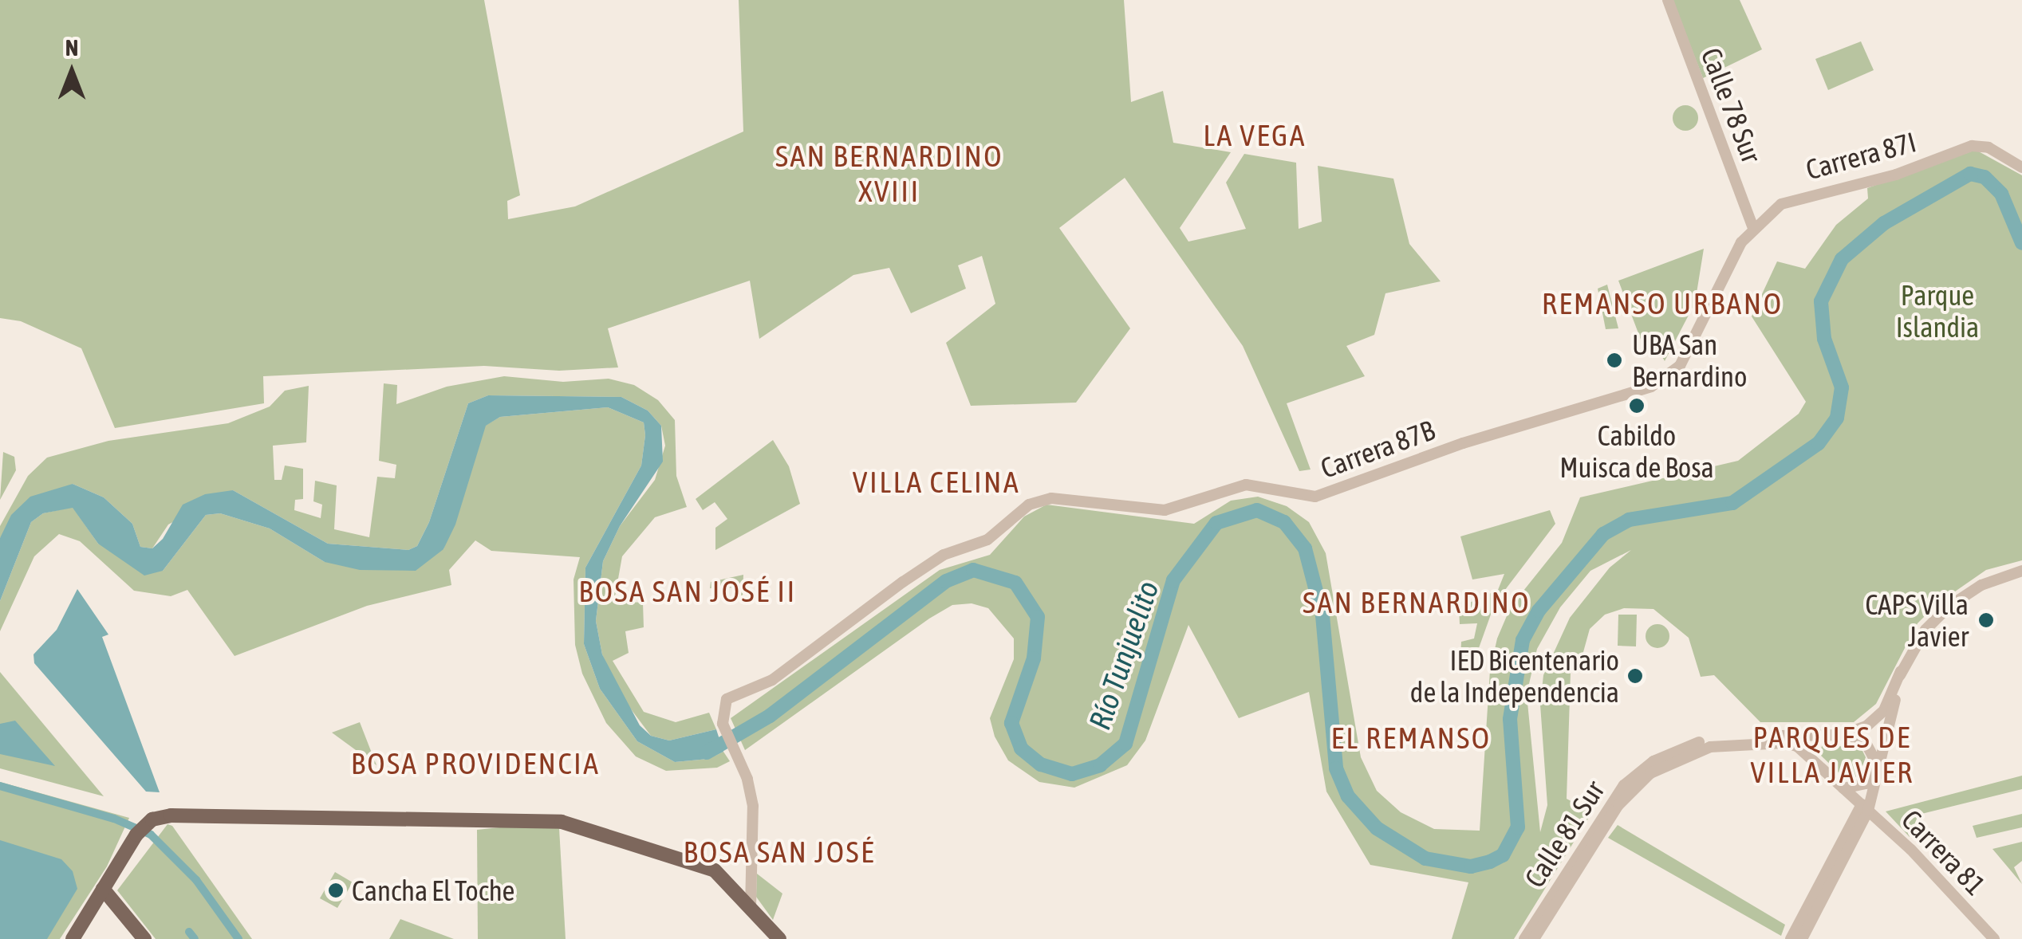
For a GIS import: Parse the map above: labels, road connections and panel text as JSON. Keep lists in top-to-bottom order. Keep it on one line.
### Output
{"streets":{"street":["Calle 78 Sur","Carrera 87I","Carrera 87B","Calle 81 Sur","Carrera 81"]},"crossings":[["Calle 78 Sur","Carrera 87I"],["Calle 78 Sur","Carrera 87B"],["Carrera 87I","Carrera 87B"],["Calle 81 Sur","Carrera 81"]],"districts":["LA VEGA","SAN BERNARDINO XVIII","REMANSO URBANO","VILLA CELINA","BOSA SAN JOSÉ II","SAN BERNARDINO","PARQUES DE VILLA JAVIER","EL REMANSO","BOSA PROVIDENCIA","BOSA SAN JOSÉ"],"water":["Río Tunjuelito"],"parks":["Parque Islandia"],"places":["UBA San Bernardino","Cabildo Muisca de Bosa","CAPS Villa Javier","IED Bicentenario de la Independencia","Cancha El Toche"],"north":"top"}
